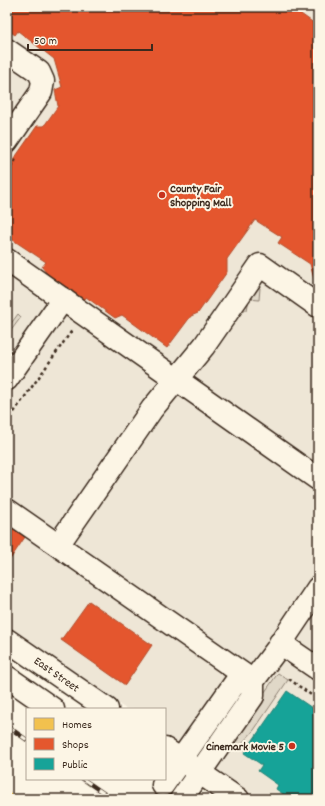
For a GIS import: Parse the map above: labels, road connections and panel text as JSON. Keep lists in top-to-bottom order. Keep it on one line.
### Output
{"streets":{"street":["East Street"]},"places":["County Fair Shopping Mall","Cinemark Movie 5"],"legend":["Homes","Shops","Public"],"scale_bar":"50 m"}
